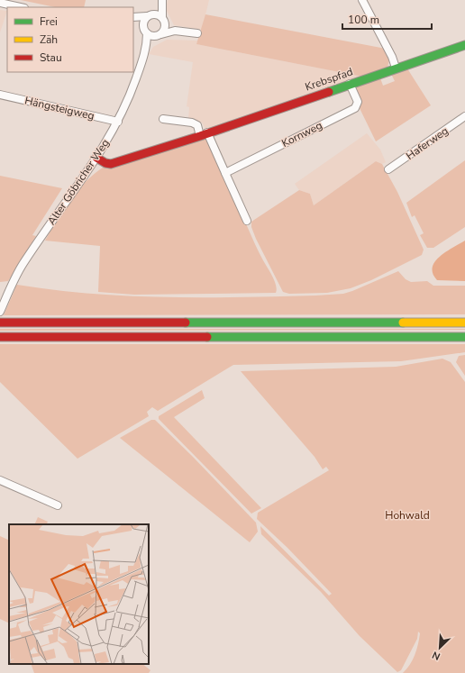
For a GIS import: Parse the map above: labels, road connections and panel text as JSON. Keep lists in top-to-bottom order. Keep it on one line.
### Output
{"streets":{"main road":["Krebspfad"],"street":["Hängsteigweg","Kornweg","Haferweg","Alter Göbricher Weg"]},"crossings":[["Krebspfad","Kornweg"],["Krebspfad","Alter Göbricher Weg"],["Hängsteigweg","Alter Göbricher Weg"]],"parks":["Hohwald"],"legend":["Frei","Zäh","Stau"],"scale_bar":"100 m","north":"bottom left"}
